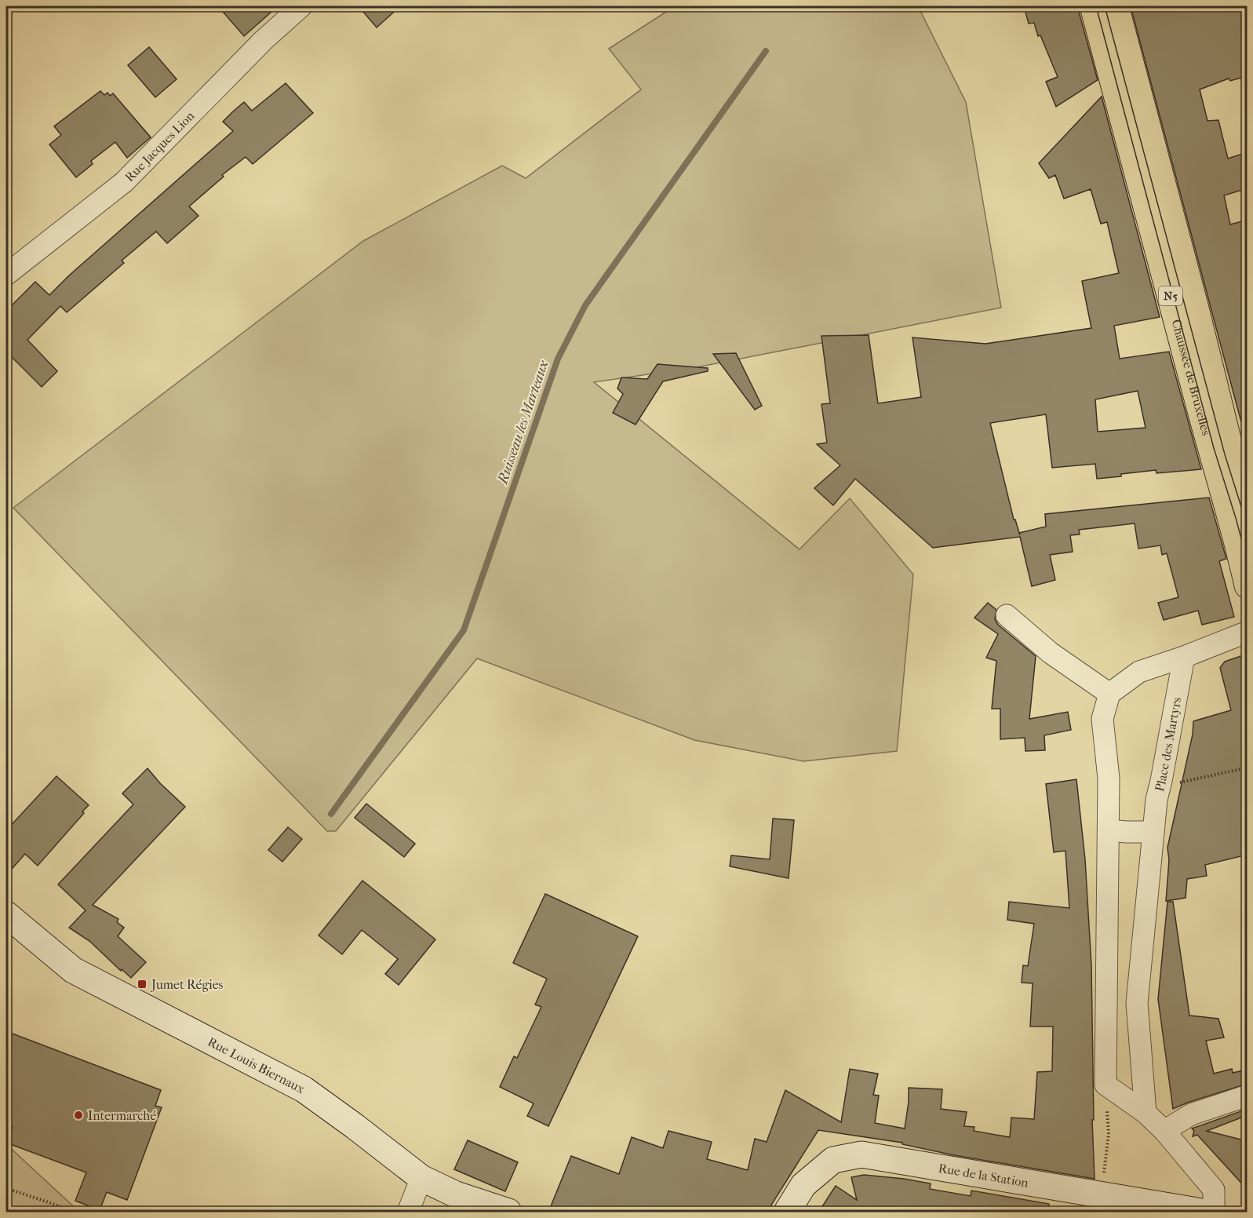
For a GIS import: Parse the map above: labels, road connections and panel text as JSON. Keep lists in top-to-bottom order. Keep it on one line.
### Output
{"streets":{"main road":["N5","Chaussée de Bruxelles"],"street":["Rue Jacques Lion","Place des Martyrs","Rue Louis Biernaux","Rue de la Station"]},"water":["Ruisseau les Marteaux"],"places":{"transit":["Jumet Régies"],"other":["Intermarché"]}}
